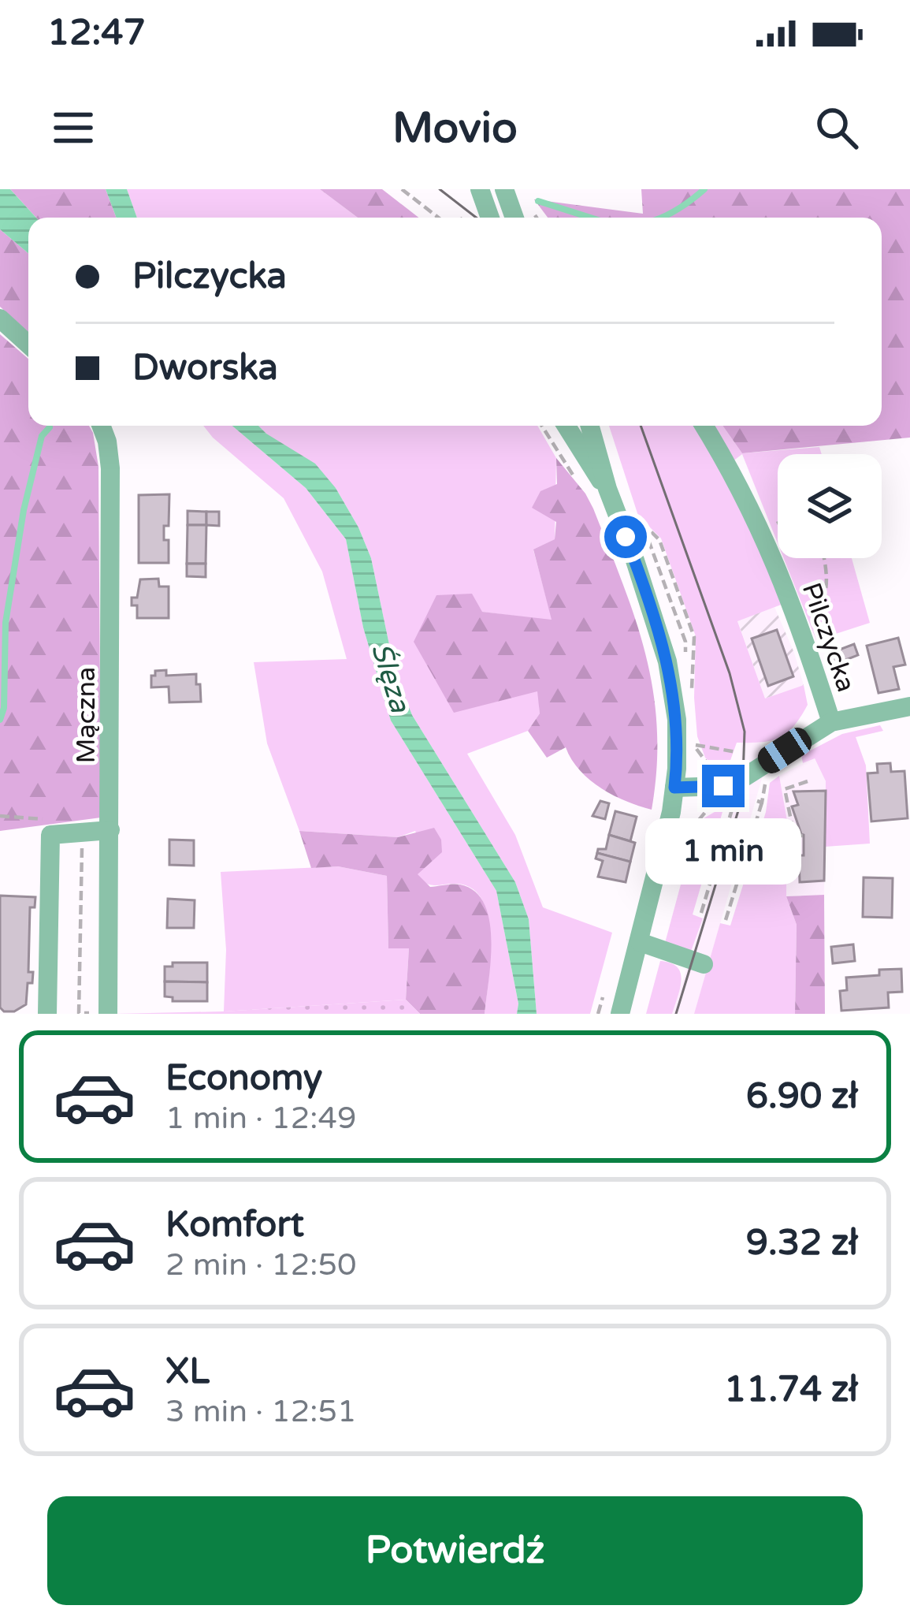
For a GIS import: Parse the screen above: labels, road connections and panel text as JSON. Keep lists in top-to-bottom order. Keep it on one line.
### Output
{"streets":{"street":["Pilczycka","Mączna"]},"water":["Ślęza"],"page":{"status":"12:47","header":"Movio","banner":["Pilczycka","Dworska"],"bubble":"1 min","list":[{"name":"Economy","note":"1 min · 12:49","value":"6.90 zł"},{"name":"Komfort","note":"2 min · 12:50","value":"9.32 zł"},{"name":"XL","note":"3 min · 12:51","value":"11.74 zł"}],"buttons":"Potwierdź"}}
